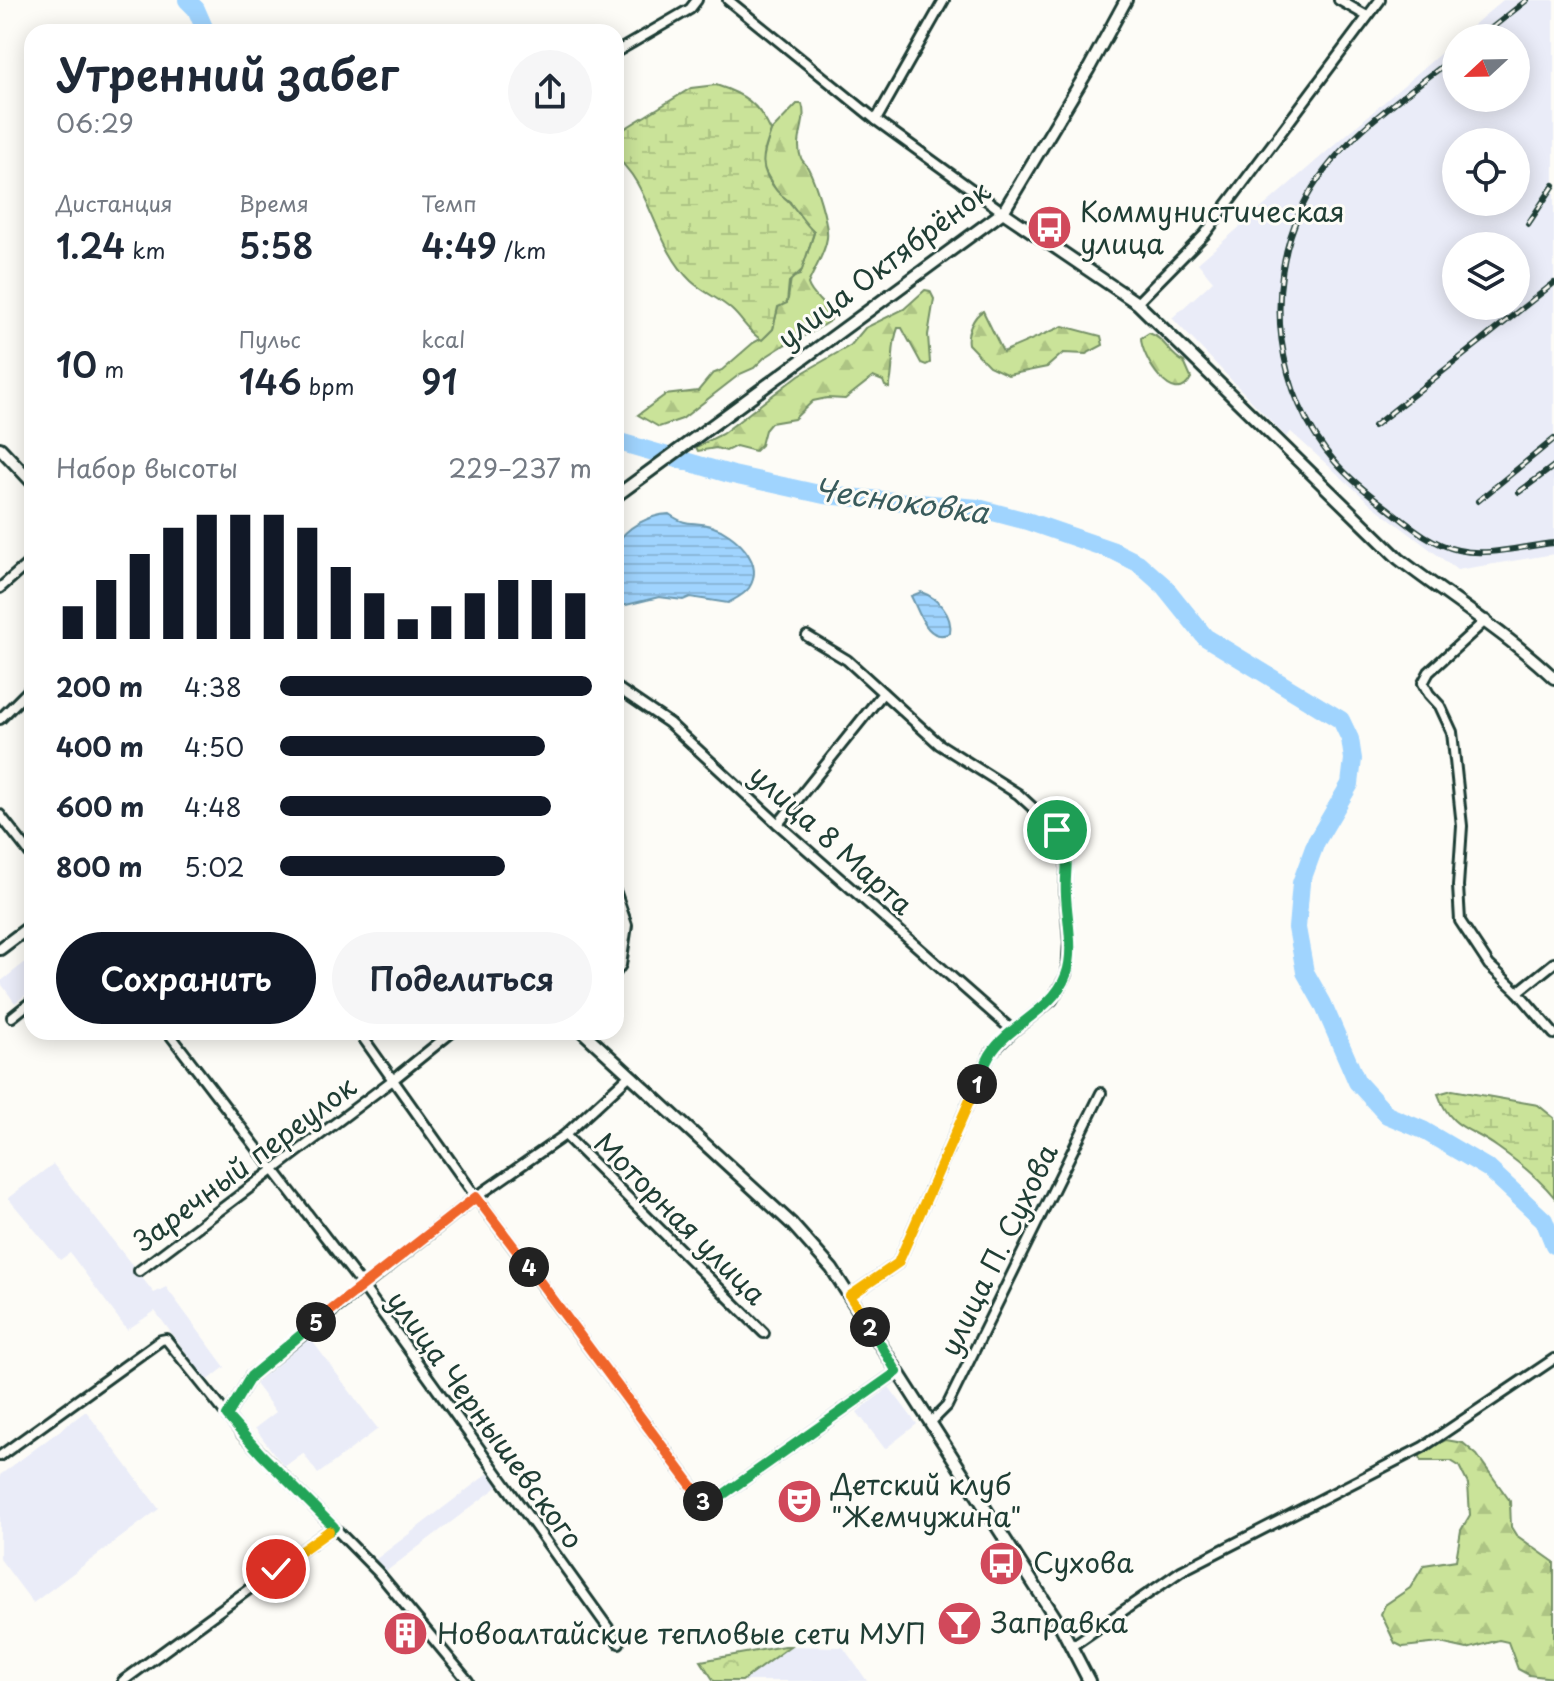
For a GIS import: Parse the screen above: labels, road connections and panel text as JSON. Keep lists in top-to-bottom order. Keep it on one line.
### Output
{"streets":{"street":["улица Октябрёнок","улица 8 Марта","Заречный переулок","Моторная улица","улица П. Сухова","улица Чернышевского"]},"crossings":[["Заречный переулок","улица Чернышевского"]],"water":["Чесноковка"],"places":{"bus stop":["Коммунистическая улица","Сухова"],"theatre":["Детский клуб \"Жемчужина\""],"bar":["Заправка"],"building":["Новоалтайские тепловые сети МУП"]},"north":"left","page":{"heading":["Утренний забег","06:29"],"stats":[["Дистанция","1.24 km"],["Время","5:58"],["Темп","4:49 /km"],["10 m"],["Пульс","146 bpm"],["kcal","91"]],"chart":["Набор высоты","229–237 m"],"list":[{"name":"200 m","note":"4:38"},{"name":"400 m","note":"4:50"},{"name":"600 m","note":"4:48"},{"name":"800 m","note":"5:02"}],"buttons":["Сохранить","Поделиться"],"pins":["1","4","5","2","3"]}}
